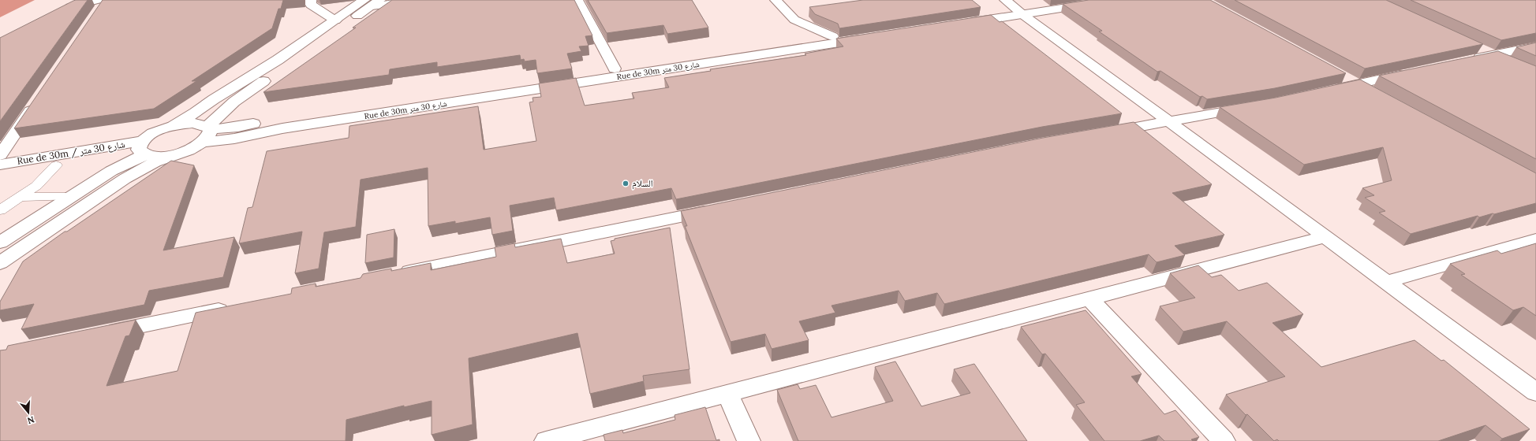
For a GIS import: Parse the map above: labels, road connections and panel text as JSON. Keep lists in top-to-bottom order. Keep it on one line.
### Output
{"streets":{"street":["Rue de 30m شارع 30 متر","Rue de 30m / شارع 30 متر"]},"places":["السلام"],"north":"bottom"}
